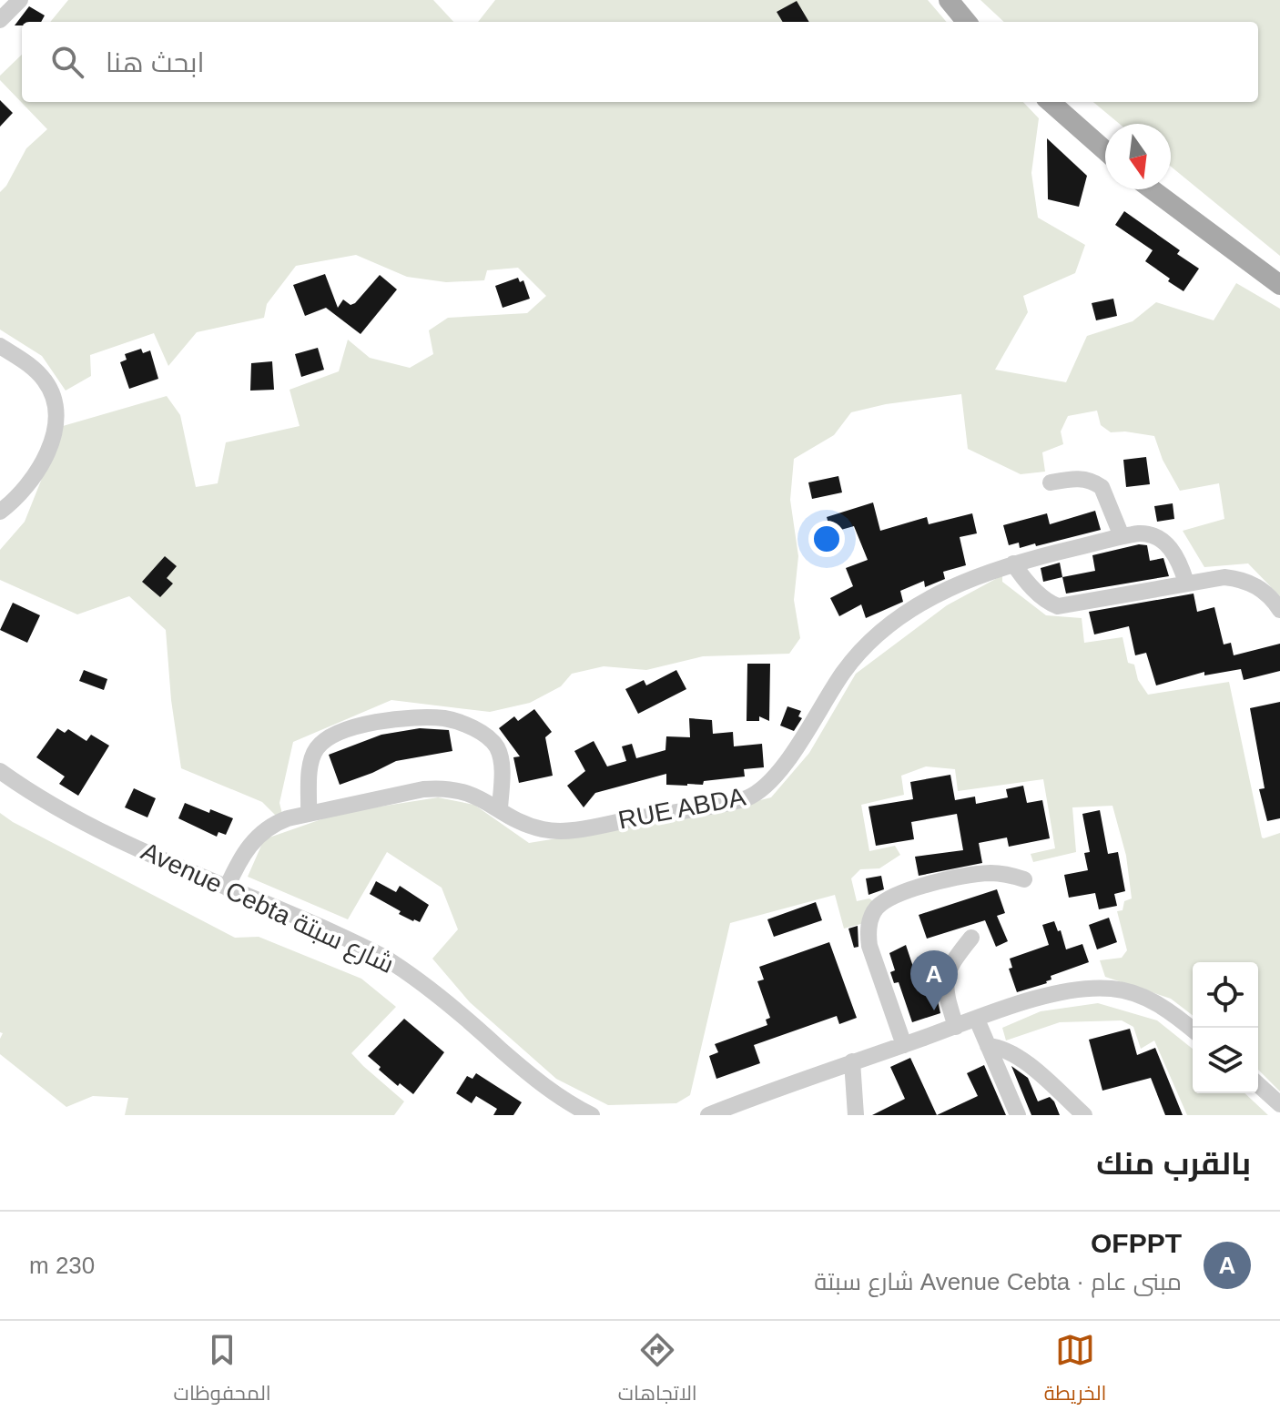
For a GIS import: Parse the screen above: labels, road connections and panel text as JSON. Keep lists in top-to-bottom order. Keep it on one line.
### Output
{"streets":{"street":["RUE ABDA","Avenue Cebta شارع سبتة"]},"crossings":[["RUE ABDA","Avenue Cebta شارع سبتة"]],"north":"bottom","page":{"search":"ابحث هنا","pins":"A","heading":"بالقرب منك","list":[{"mark":"A","name":"OFPPT","note":"مبنى عام · Avenue Cebta شارع سبتة","value":"230 m"}],"nav":["الخريطة","الاتجاهات","المحفوظات"]}}
